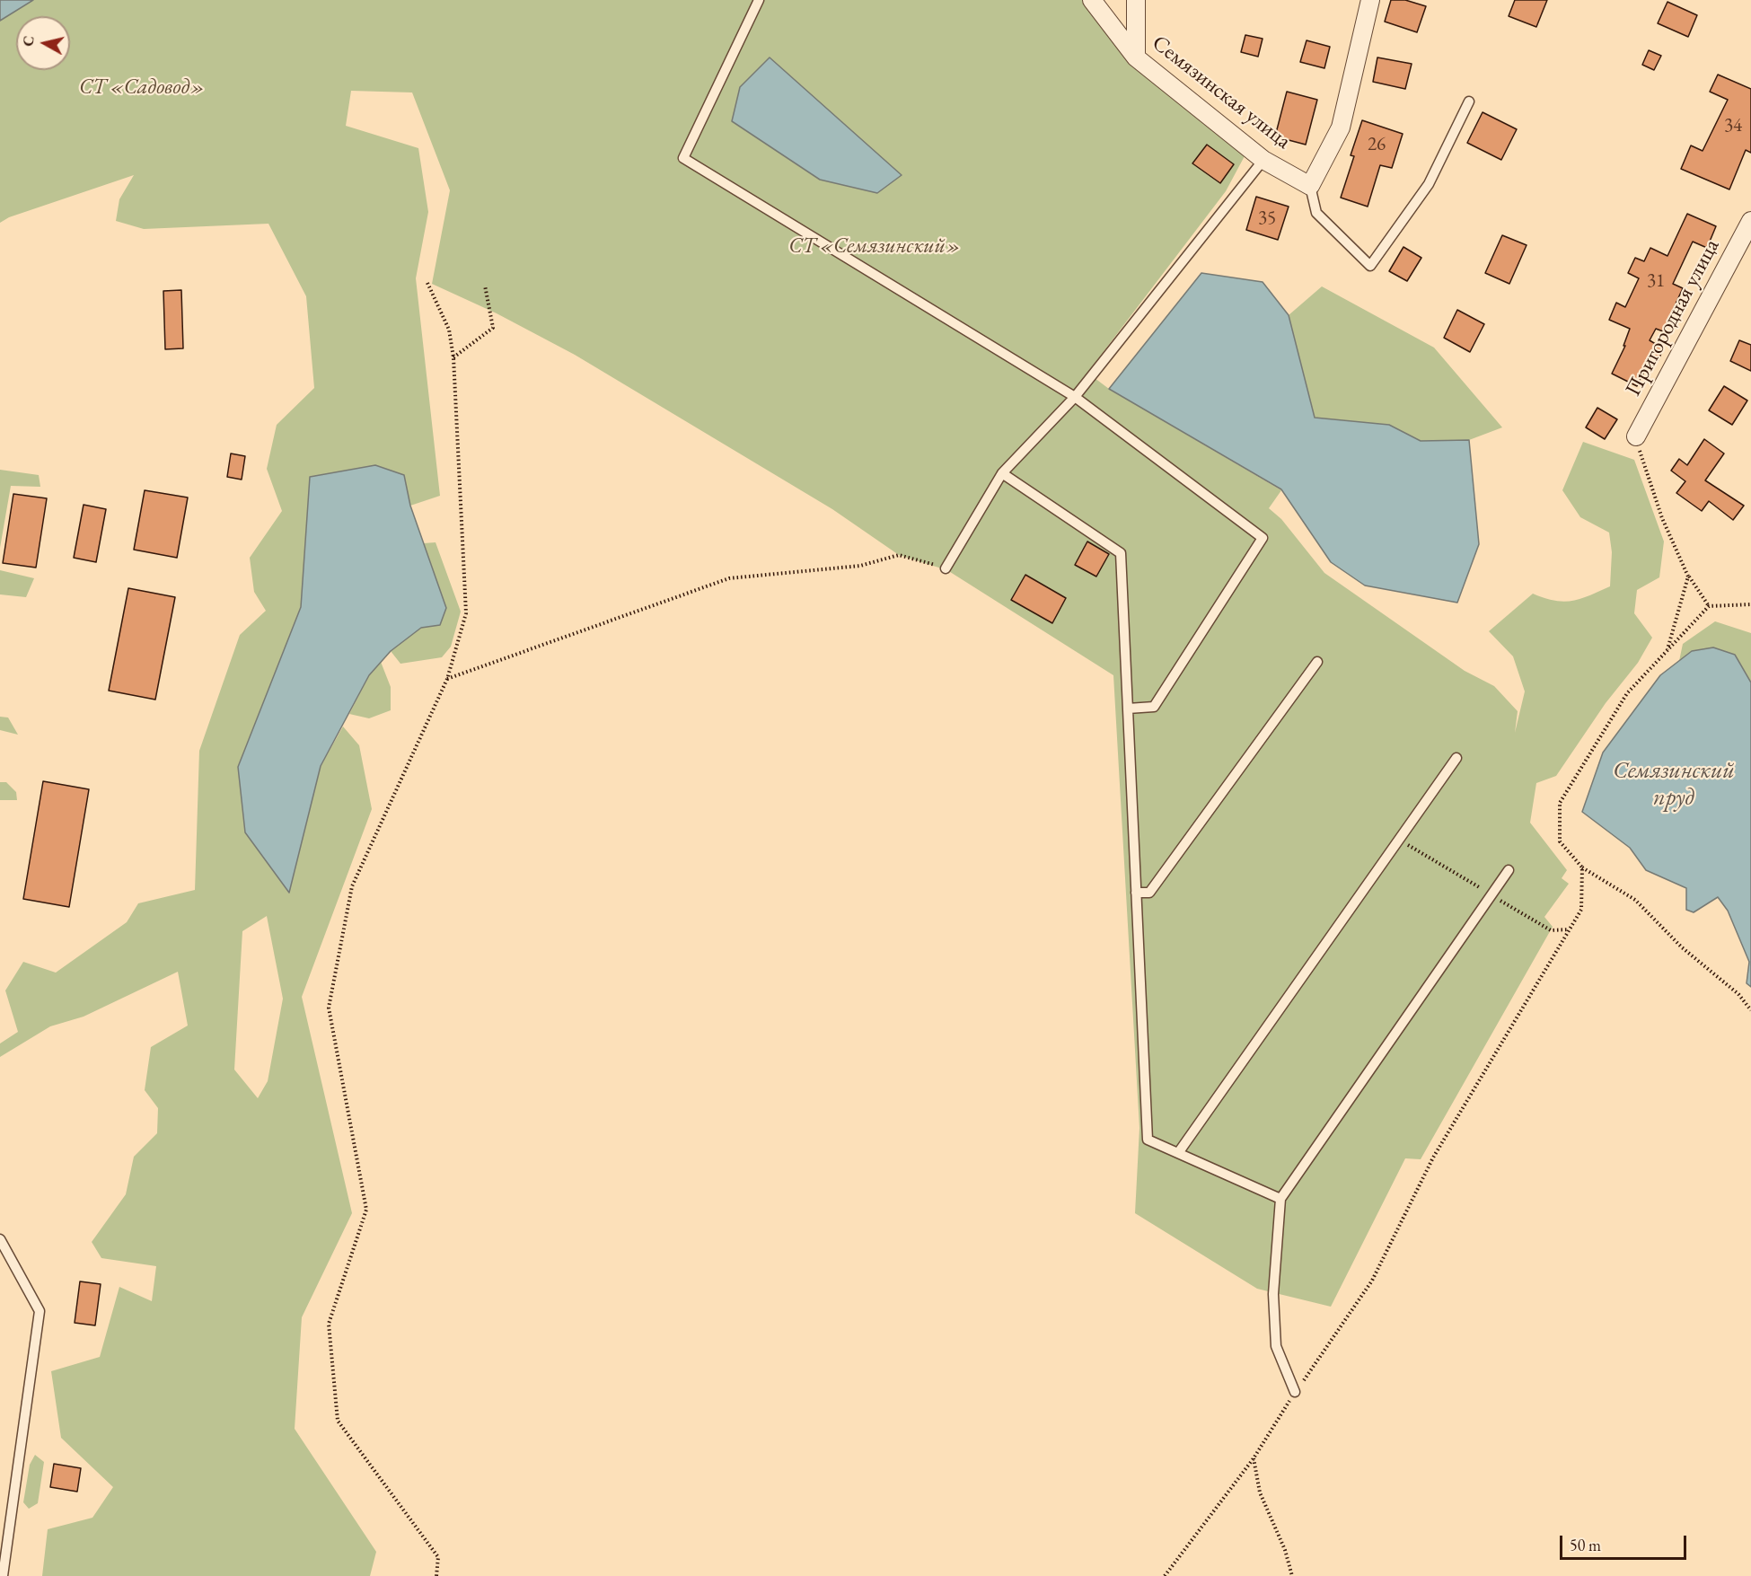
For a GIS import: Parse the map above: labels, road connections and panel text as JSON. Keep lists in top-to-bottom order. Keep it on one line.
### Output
{"streets":{"street":["Семязинская улица","Пригородная улица"]},"water":["Семязинский пруд"],"parks":["СТ «Садовод»","СТ «Семязинский»"],"house_numbers":["34","26","35","31"],"scale_bar":"50 m","north":"left"}
